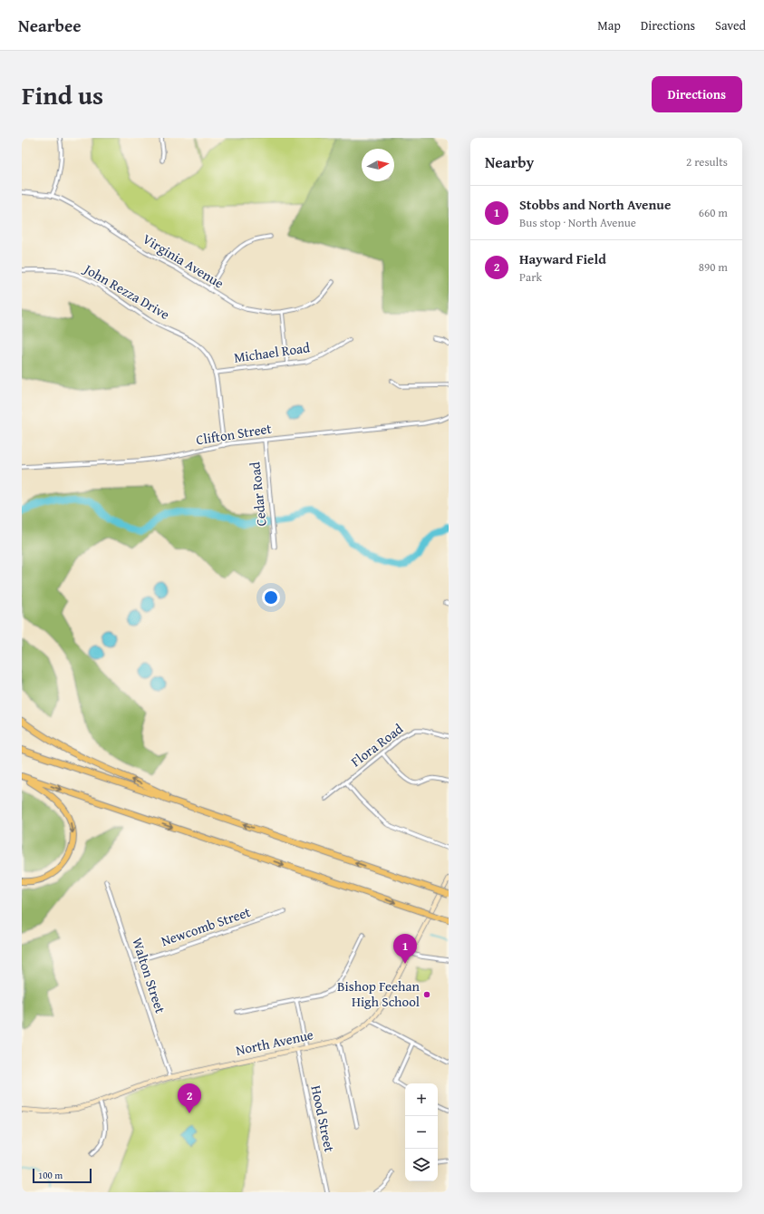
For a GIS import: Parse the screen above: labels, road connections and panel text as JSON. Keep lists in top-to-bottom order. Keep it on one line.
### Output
{"streets":{"main road":["North Avenue"],"street":["Virginia Avenue","John Rezza Drive","Michael Road","Clifton Street","Cedar Road","Flora Road","Newcomb Street","Walton Street","Hood Street"]},"crossings":[["John Rezza Drive","Michael Road"],["John Rezza Drive","Clifton Street"],["Clifton Street","Cedar Road"],["Newcomb Street","Walton Street"],["Walton Street","North Avenue"],["North Avenue","Hood Street"]],"places":["Bishop Feehan High School"],"scale_bar":"100 m","north":"right","page":{"header":"Nearbee","nav":["Map","Directions","Saved"],"title":"Find us","buttons":"Directions","heading":["Nearby","2 results"],"list":[{"mark":"1","name":"Stobbs and North Avenue","note":"Bus stop · North Avenue","value":"660 m"},{"mark":"2","name":"Hayward Field","note":"Park","value":"890 m"}],"pins":["1","2"],"map_buttons":["+","−"],"scale":"100 m"}}
